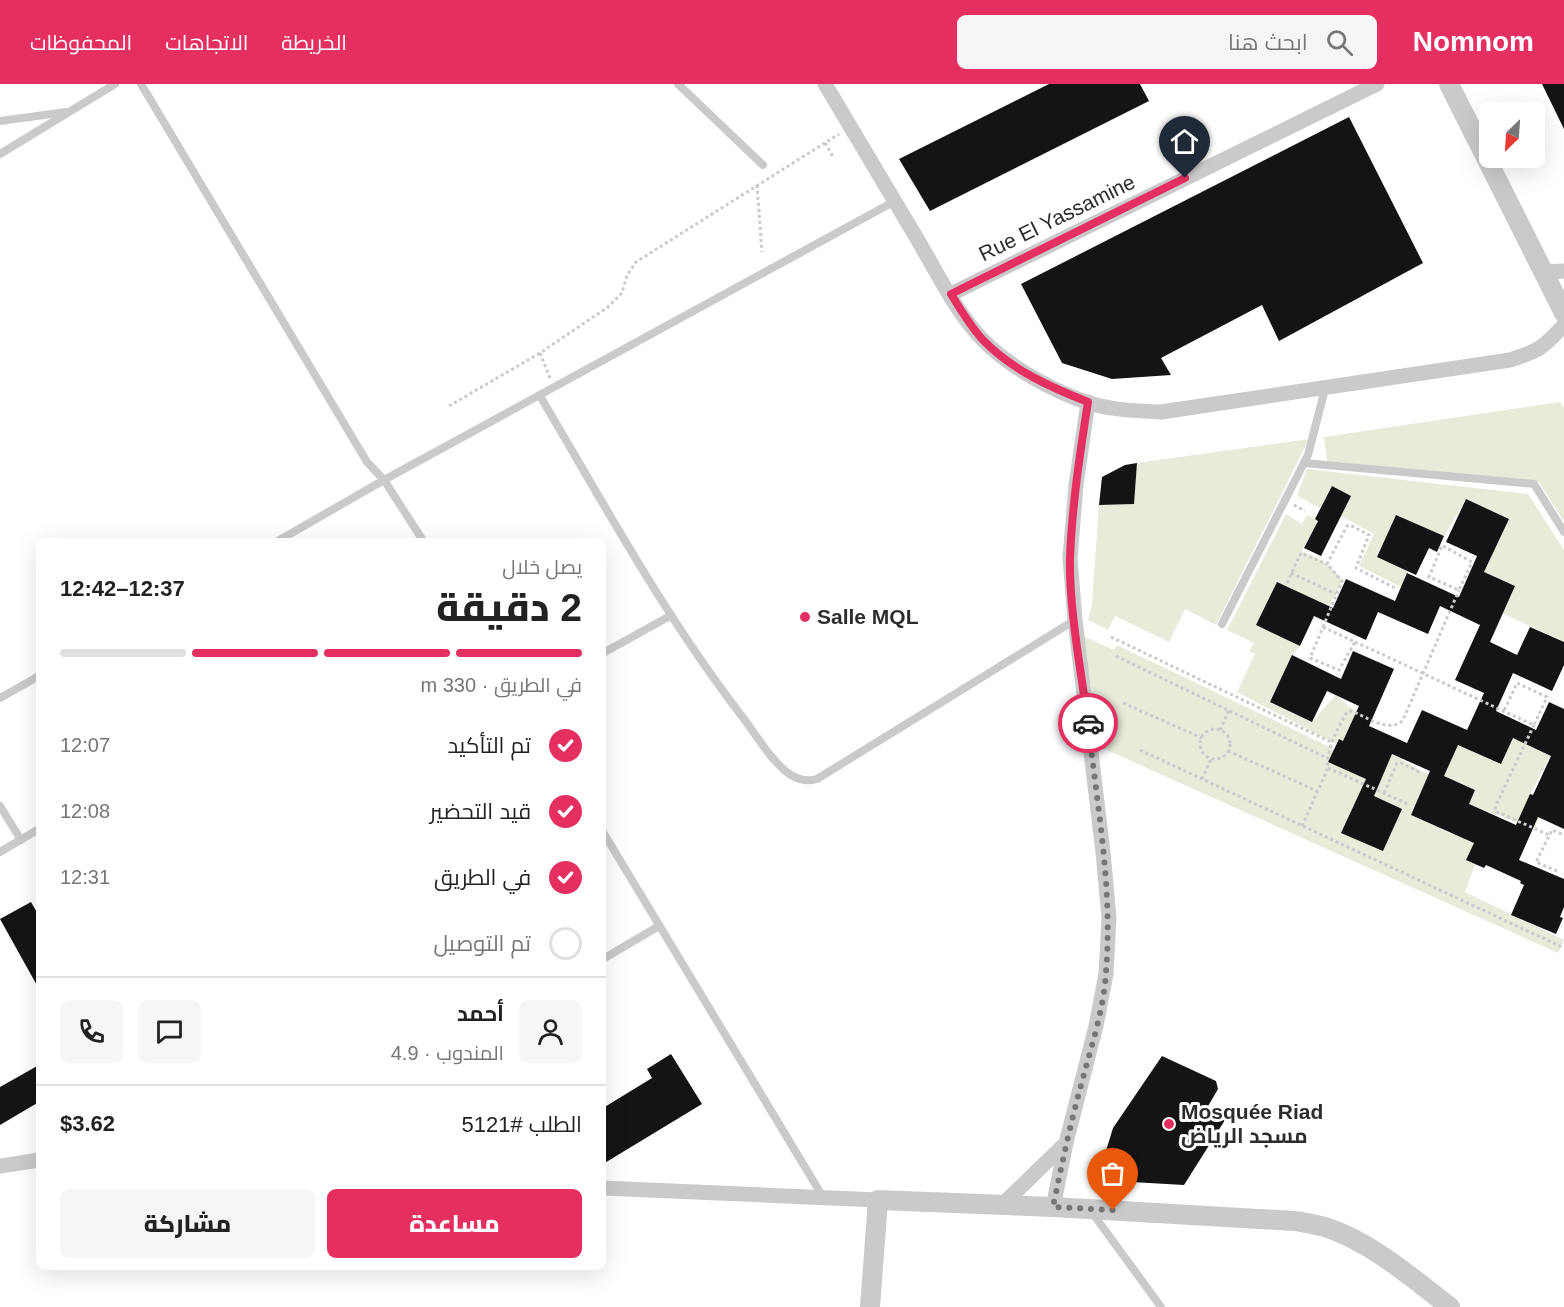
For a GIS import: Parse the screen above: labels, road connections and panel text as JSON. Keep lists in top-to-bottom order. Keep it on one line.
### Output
{"streets":{"street":["Rue El Yassamine"]},"places":["Salle MQL","Mosquée Riad مسجد الرياض"],"north":"bottom left","page":{"header":"Nomnom","search":"ابحث هنا","nav":["الخريطة","الاتجاهات","المحفوظات"],"heading":["2 دقيقة","يصل خلال","12:37–12:42"],"panel":["أحمد","المندوب · 4.9","الطلب #5121","$3.62"],"bar":"في الطريق · 330 m","list":[["تم التأكيد","12:07"],["قيد التحضير","12:08"],["في الطريق","12:31"],"تم التوصيل"],"buttons":["مساعدة","مشاركة"]}}
